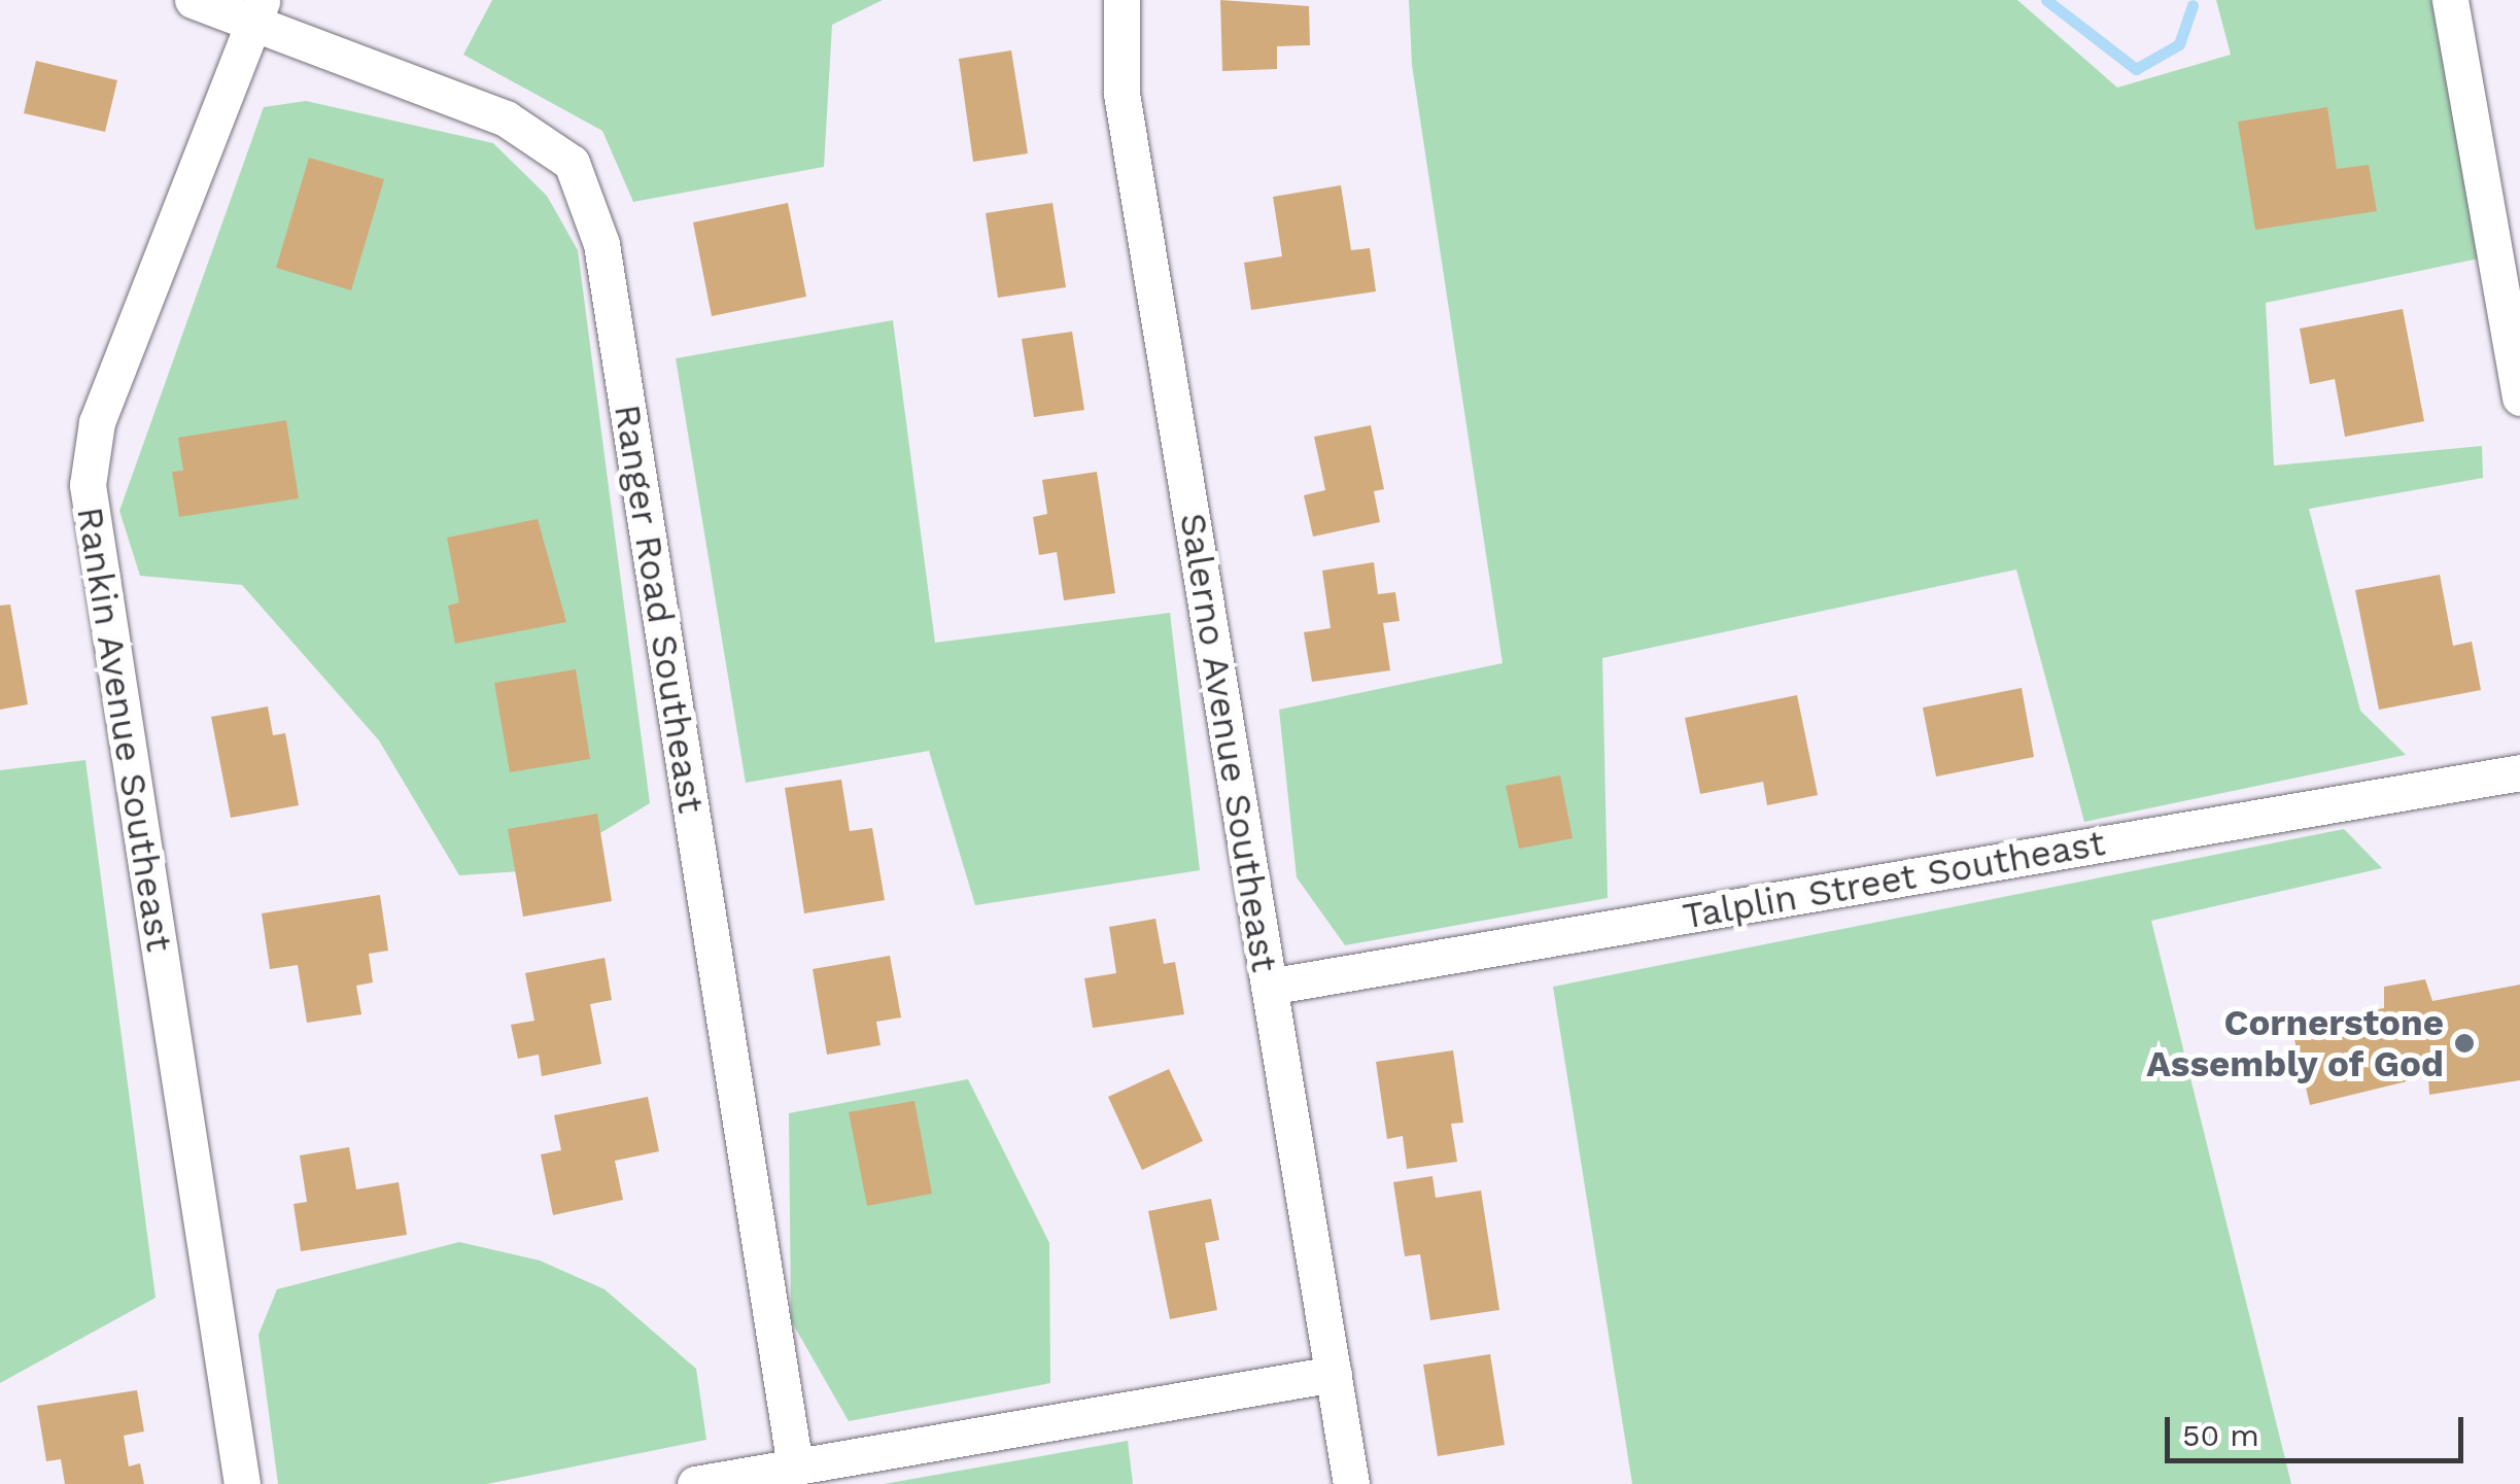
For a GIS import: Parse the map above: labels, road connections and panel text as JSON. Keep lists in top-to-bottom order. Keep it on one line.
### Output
{"streets":{"street":["Ranger Road Southeast","Rankin Avenue Southeast","Salerno Avenue Southeast","Talplin Street Southeast"]},"crossings":[["Ranger Road Southeast","Rankin Avenue Southeast"],["Salerno Avenue Southeast","Talplin Street Southeast"]],"places":["Cornerstone Assembly of God"],"scale_bar":"50 m"}
